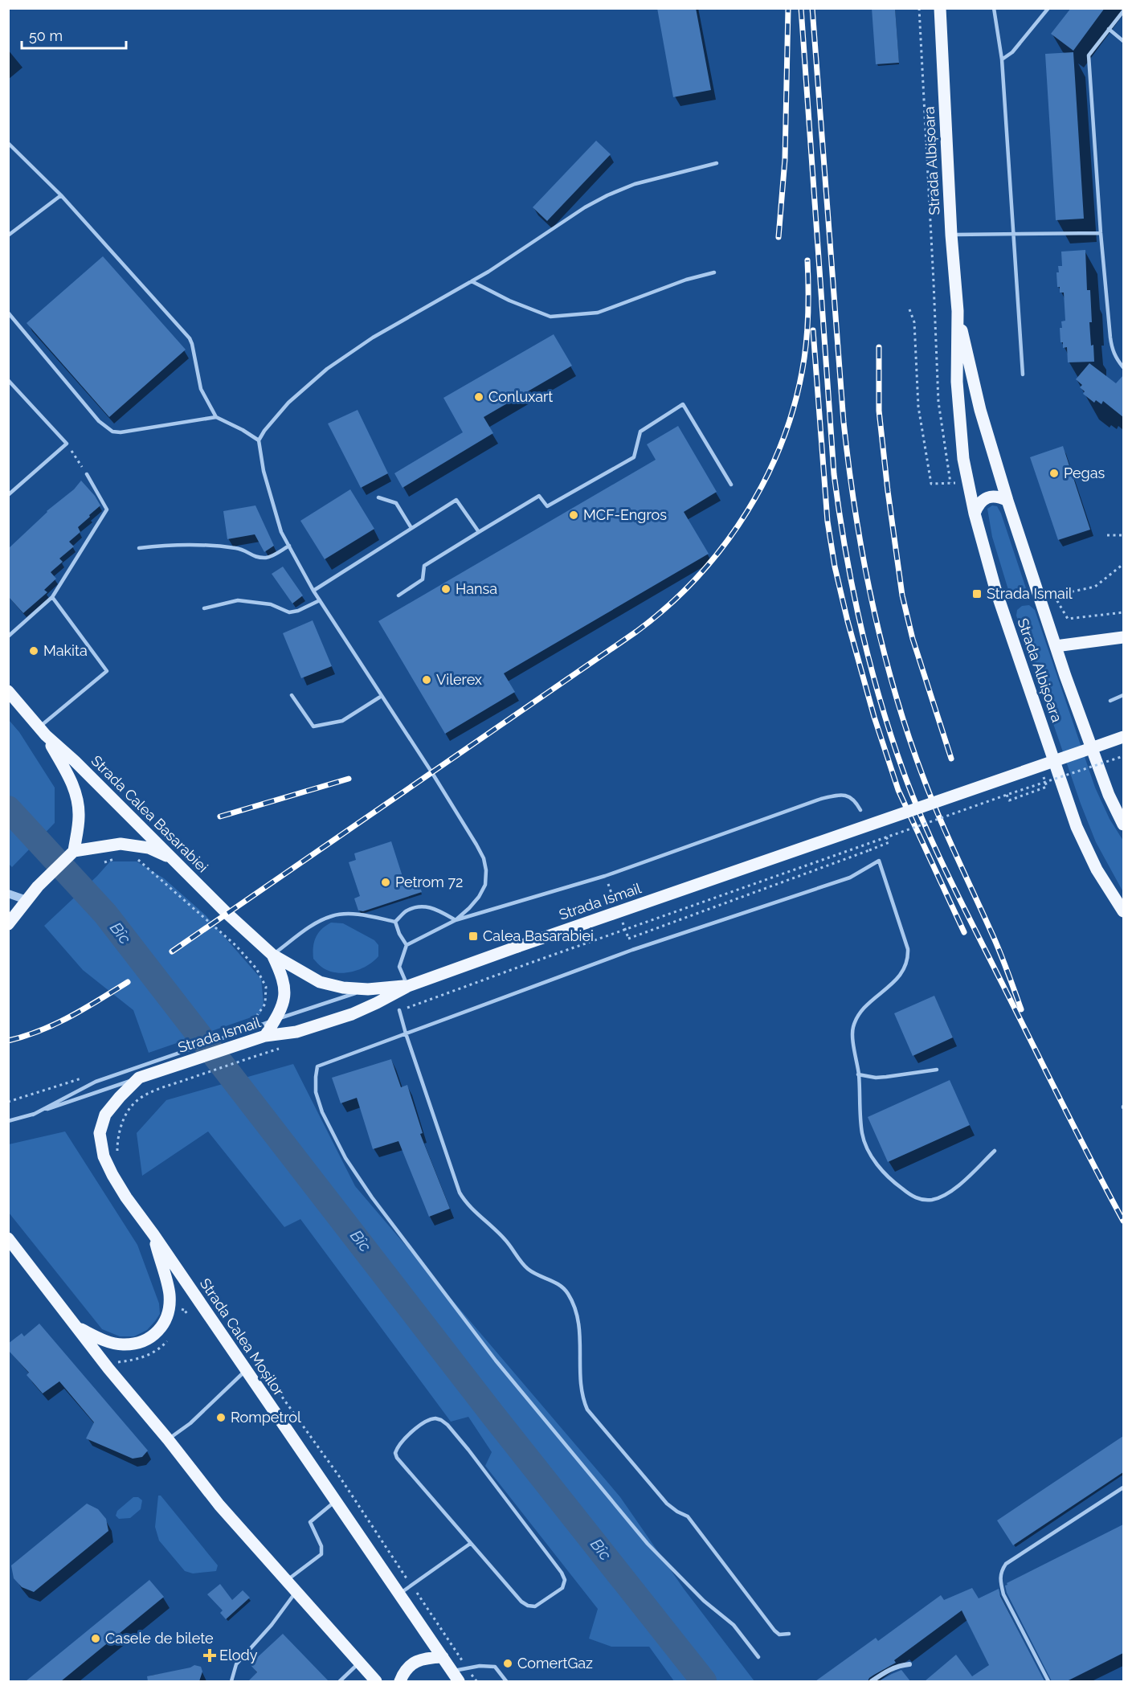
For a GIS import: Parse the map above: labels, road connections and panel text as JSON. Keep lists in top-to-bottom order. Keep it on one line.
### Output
{"streets":{"main road":["Strada Albișoara","Strada Calea Basarabiei","Strada Ismail","Strada Calea Moșilor"]},"crossings":[["Strada Calea Basarabiei","Strada Ismail"],["Strada Ismail","Strada Calea Moșilor"]],"water":["Bîc"],"places":{"other":["Conluxart","Pegas","MCF-Engros","Hansa","Makita","Vilerex","Petrom 72","Rompetrol","Casele de bilete","ComertGaz"],"transit":["Strada Ismail","Calea Basarabiei"],"health":["Elody"]},"scale_bar":"50 m"}
